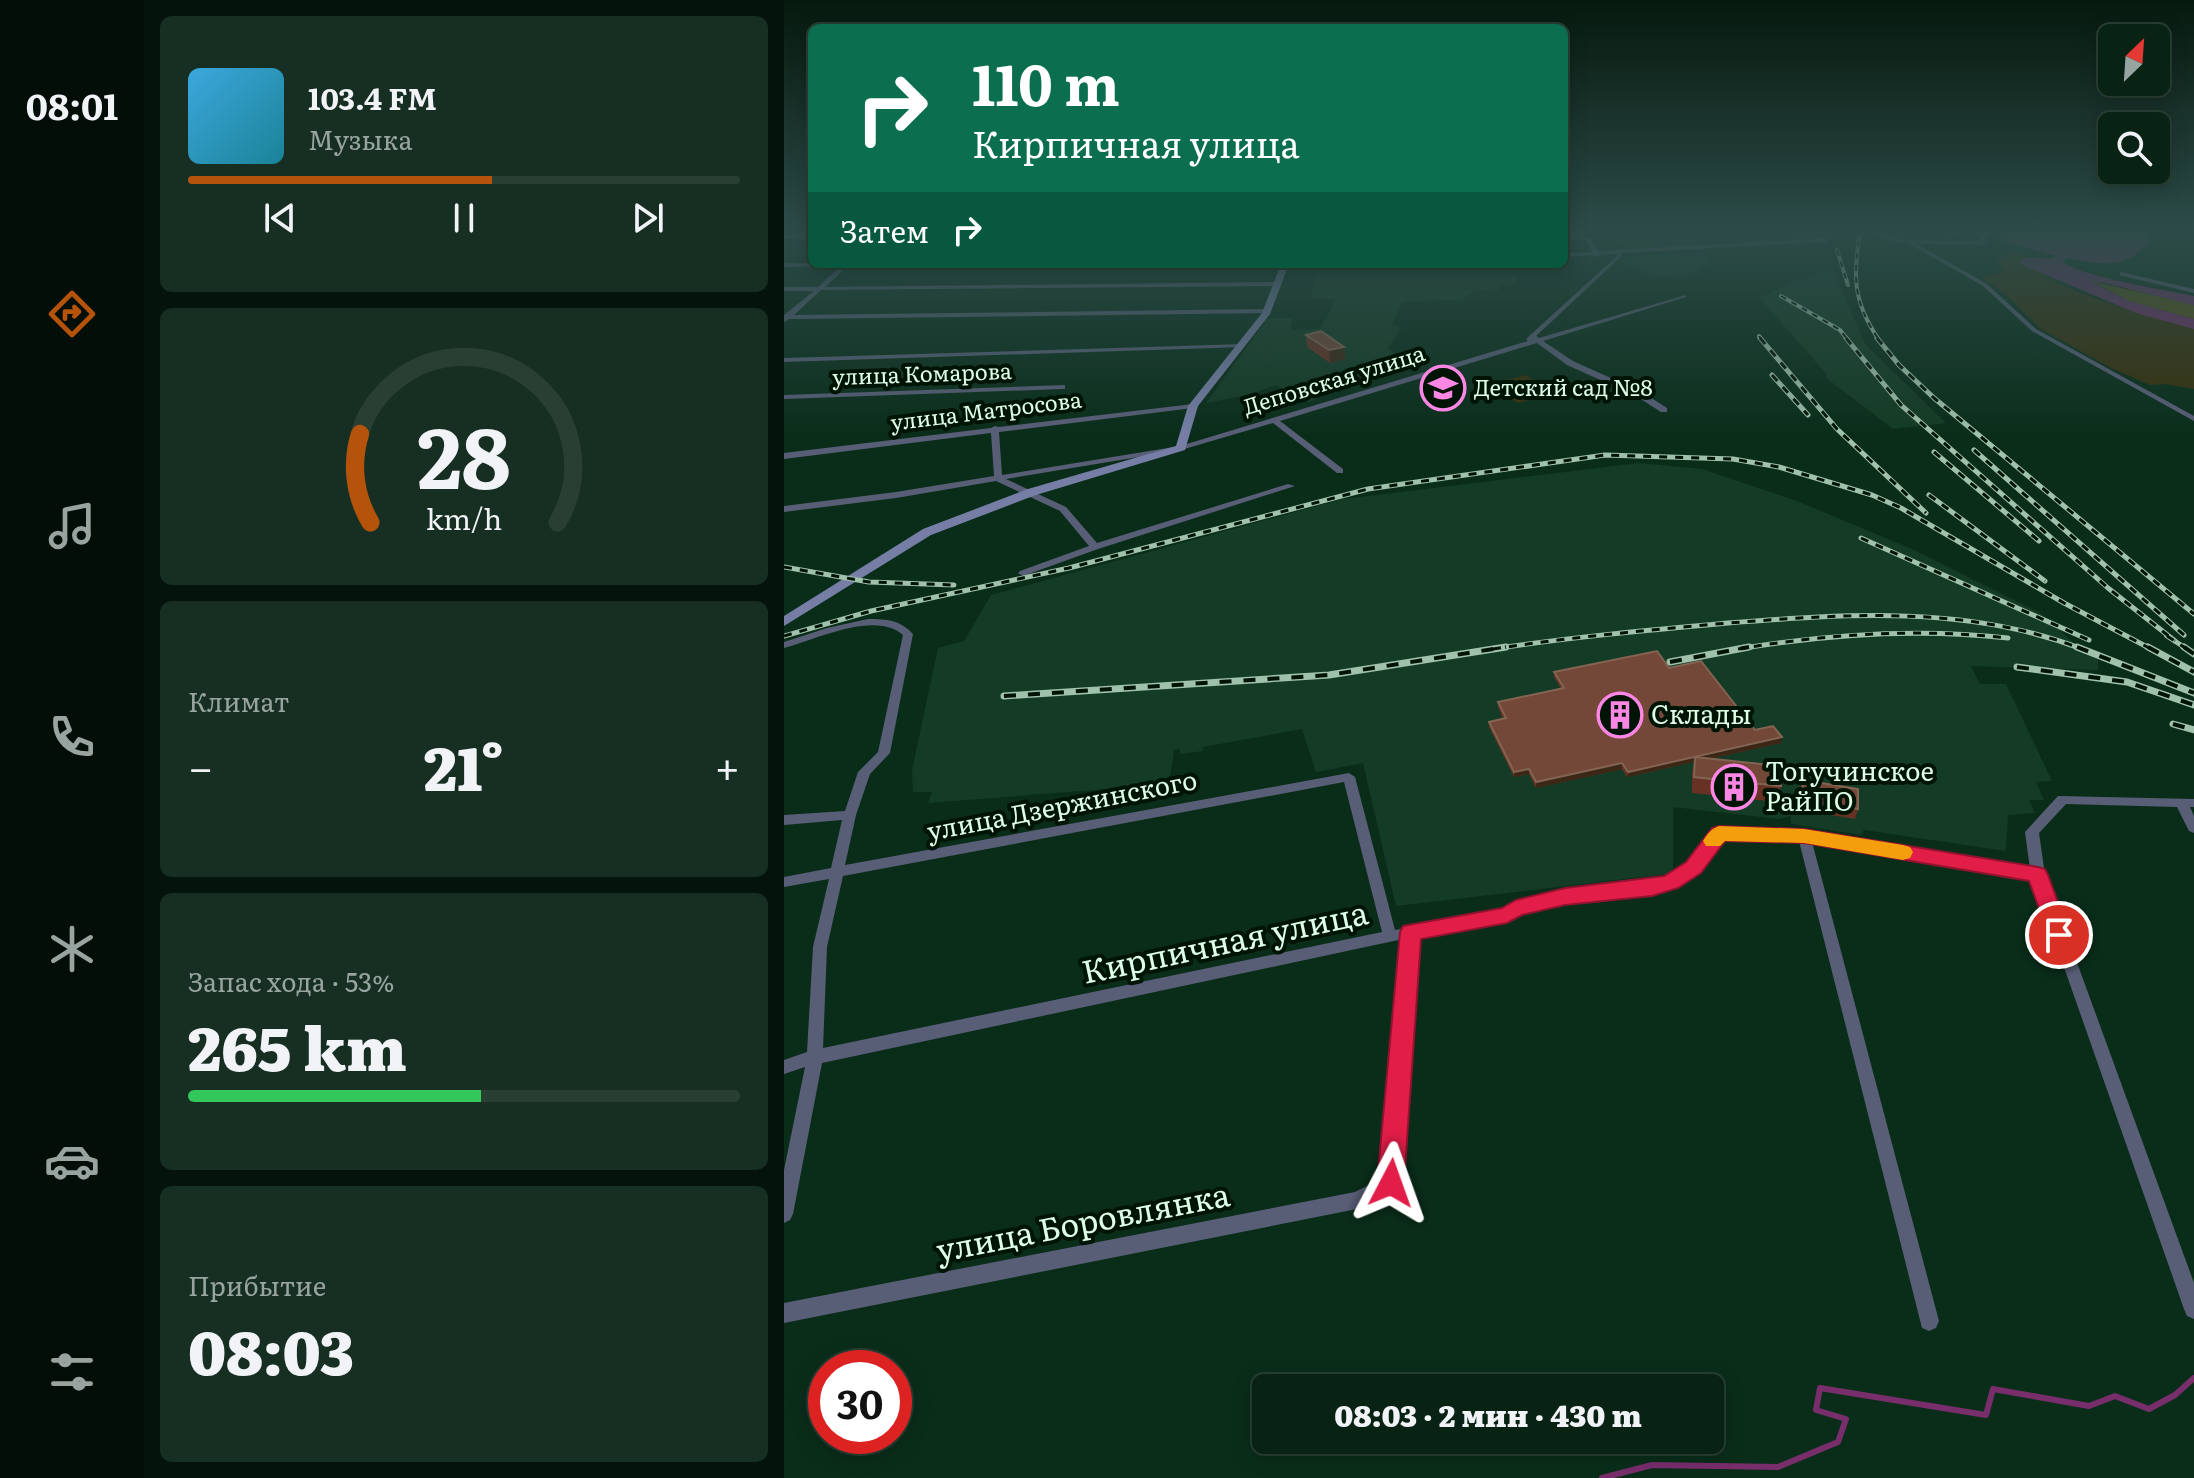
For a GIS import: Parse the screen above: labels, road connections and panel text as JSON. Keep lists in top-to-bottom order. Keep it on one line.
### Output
{"streets":{"street":["улица Комарова","Деповская улица","улица Матросова","улица Дзержинского","Кирпичная улица","улица Боровлянка"]},"crossings":[["улица Дзержинского","Кирпичная улица"],["Кирпичная улица","улица Боровлянка"]],"places":{"school or university":["Детский сад №8"],"building":["Склады","Тогучинское РайПО"]},"north":"top right","page":{"tabs":"08:01","turn":["110 m","Кирпичная улица"],"song":["103.4 FM","Музыка"],"then":"Затем","tile":["Климат",["Запас хода · 53%","265 km"],["Прибытие","08:03"]],"heat":["−","21°","+"],"limit":"30","trip":"08:03 · 2 мин · 430 m","gauge":["28","km/h"]}}
